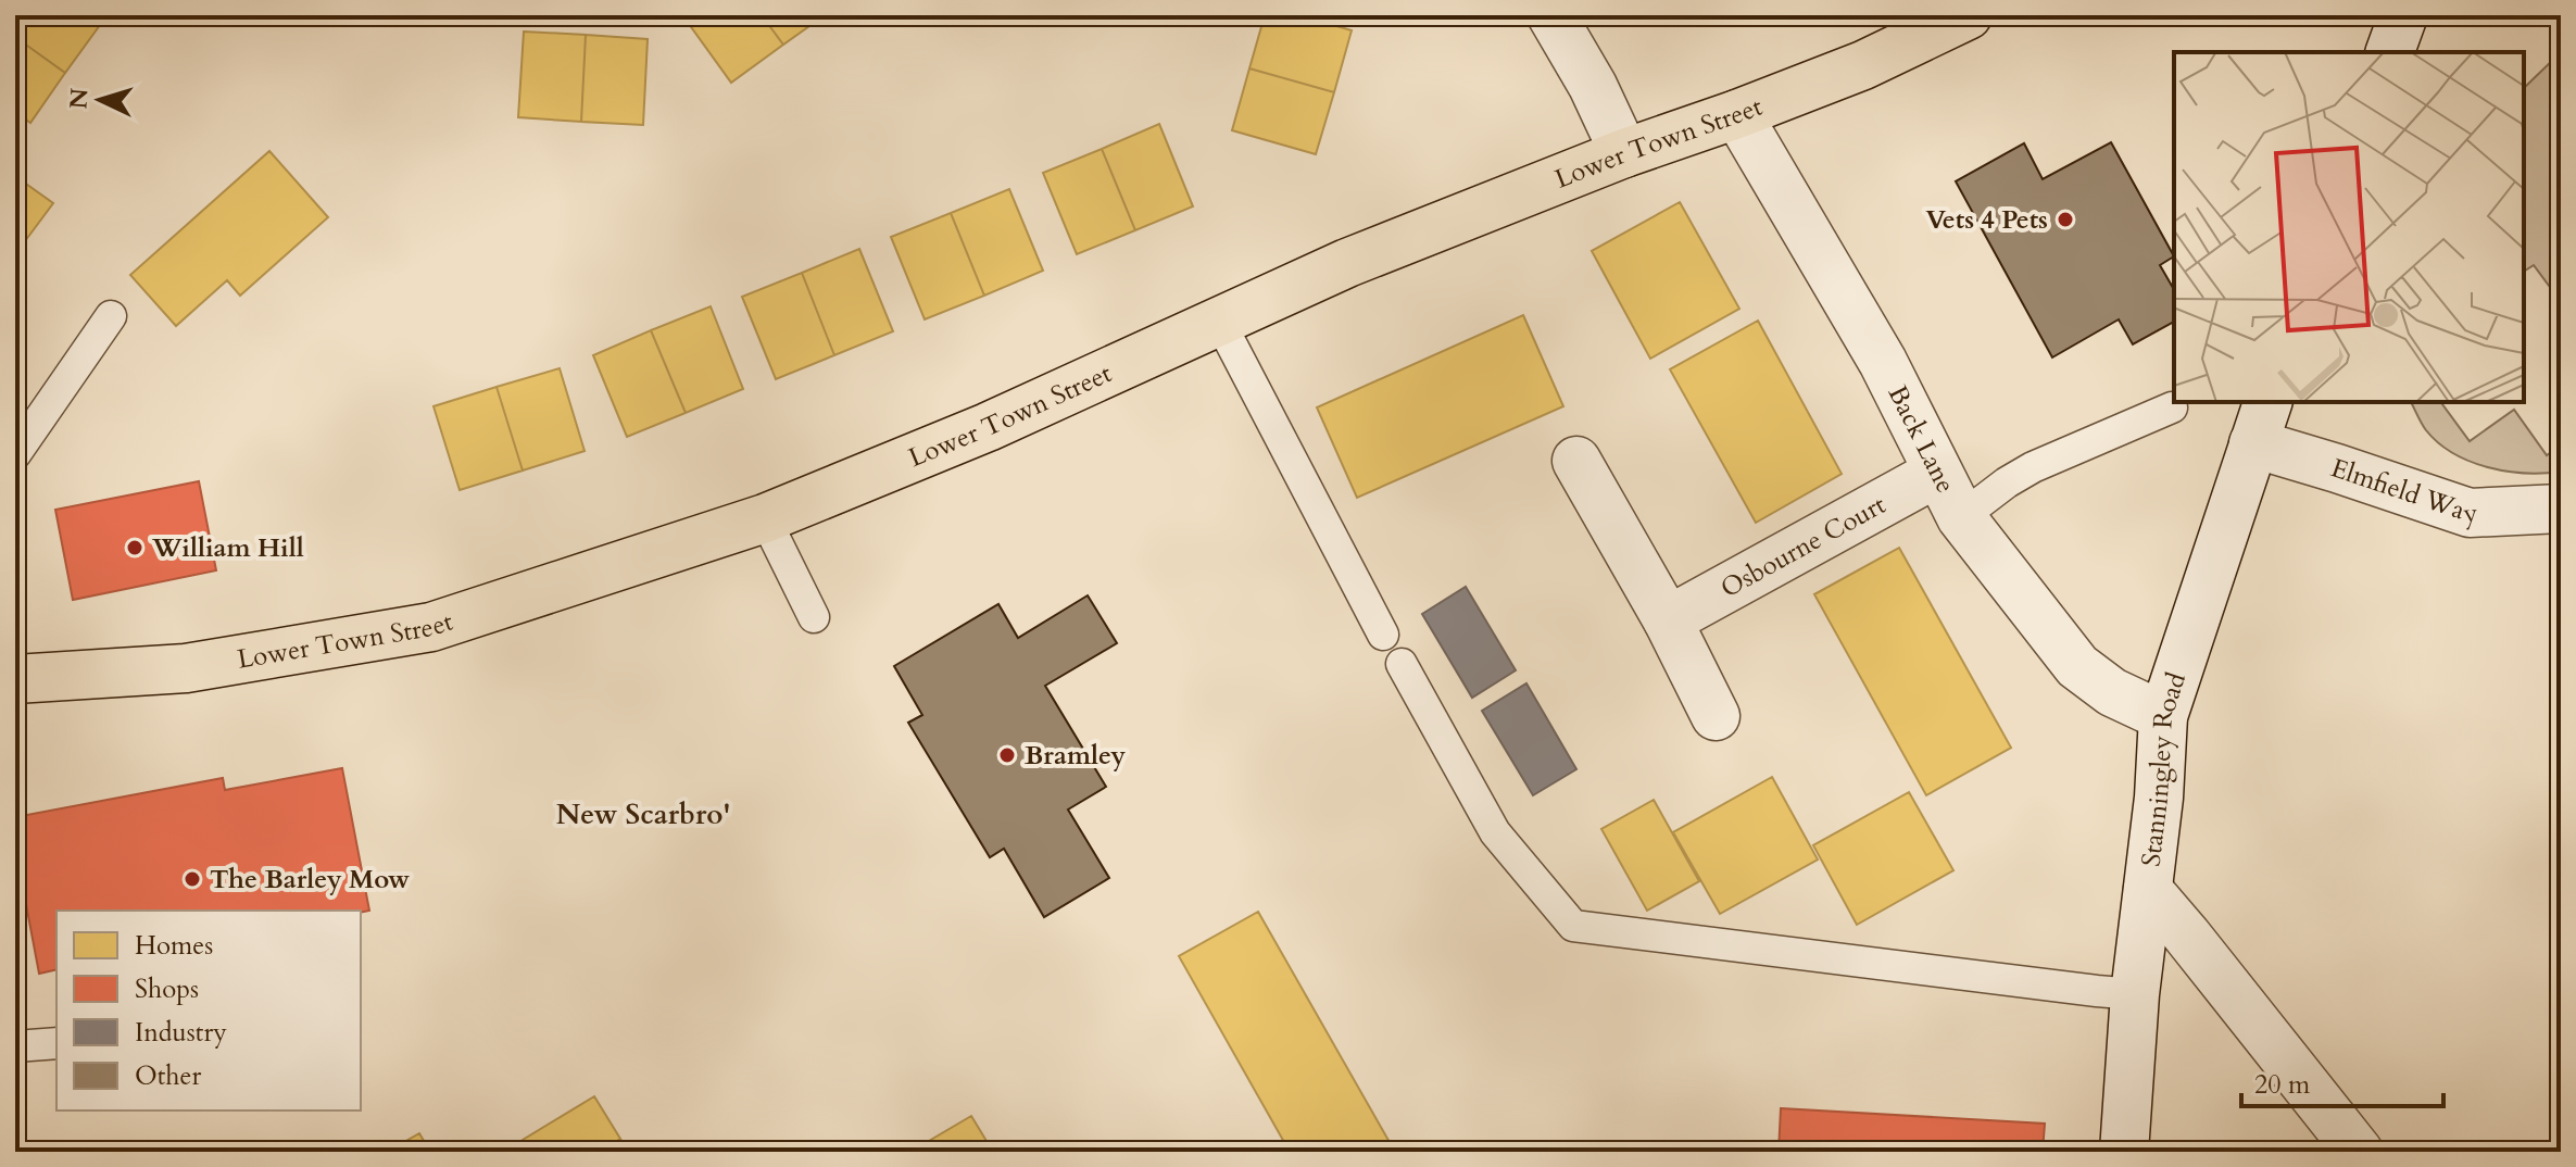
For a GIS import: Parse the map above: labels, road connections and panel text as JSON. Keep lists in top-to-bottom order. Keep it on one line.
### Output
{"streets":{"main road":["Lower Town Street"],"street":["Back Lane","Elmfield Way","Osbourne Court","Stanningley Road"]},"crossings":[["Lower Town Street","Back Lane"],["Back Lane","Osbourne Court"],["Back Lane","Stanningley Road"],["Elmfield Way","Stanningley Road"]],"districts":["New Scarbro'"],"places":["Vets 4 Pets","William Hill","Bramley","The Barley Mow"],"legend":["Homes","Shops","Industry","Other"],"scale_bar":"20 m","north":"left"}
